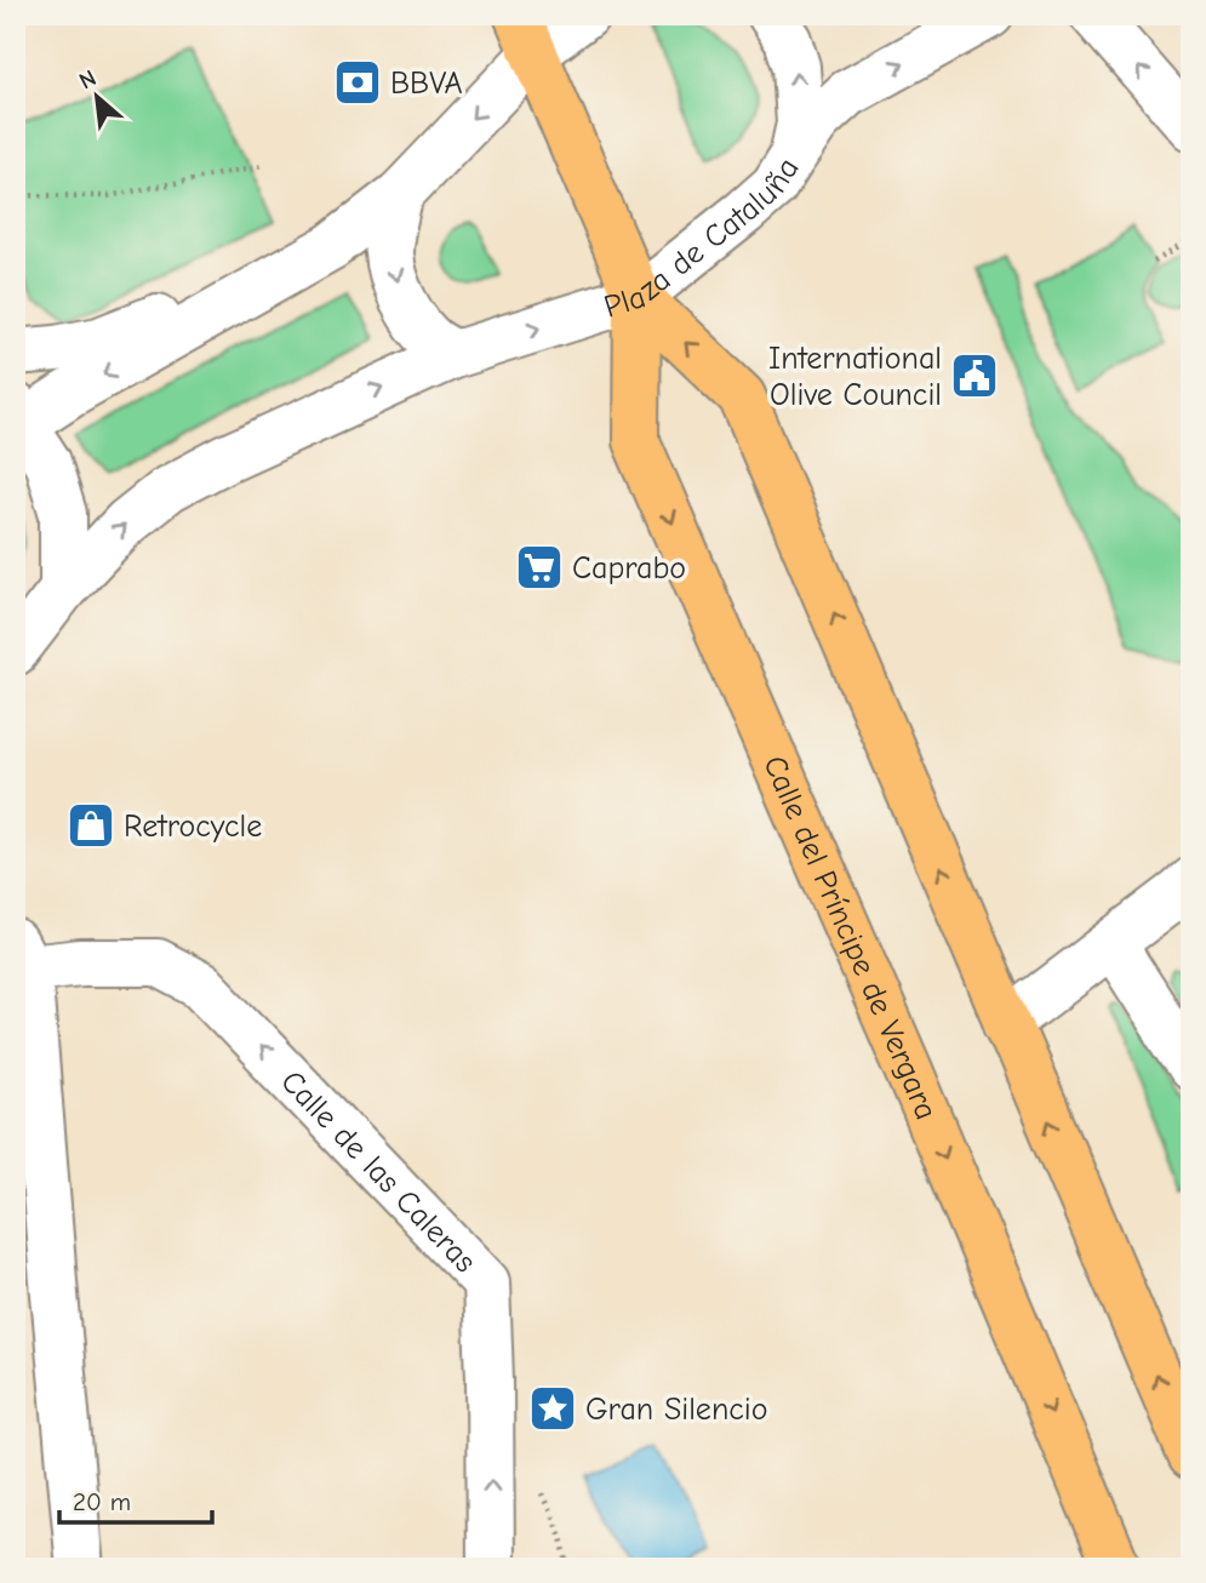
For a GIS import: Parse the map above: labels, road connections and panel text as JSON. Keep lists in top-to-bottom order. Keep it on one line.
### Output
{"streets":{"main road":["Calle del Príncipe de Vergara"],"street":["Plaza de Cataluña","Calle de las Caleras"]},"crossings":[["Plaza de Cataluña","Calle del Príncipe de Vergara"]],"one_way":["Calle de las Caleras"],"places":{"bank":["BBVA"],"public building":["International Olive Council"],"supermarket":["Caprabo"],"shop":["Retrocycle"],"place":["Gran Silencio"]},"scale_bar":"20 m","north":"top left"}
